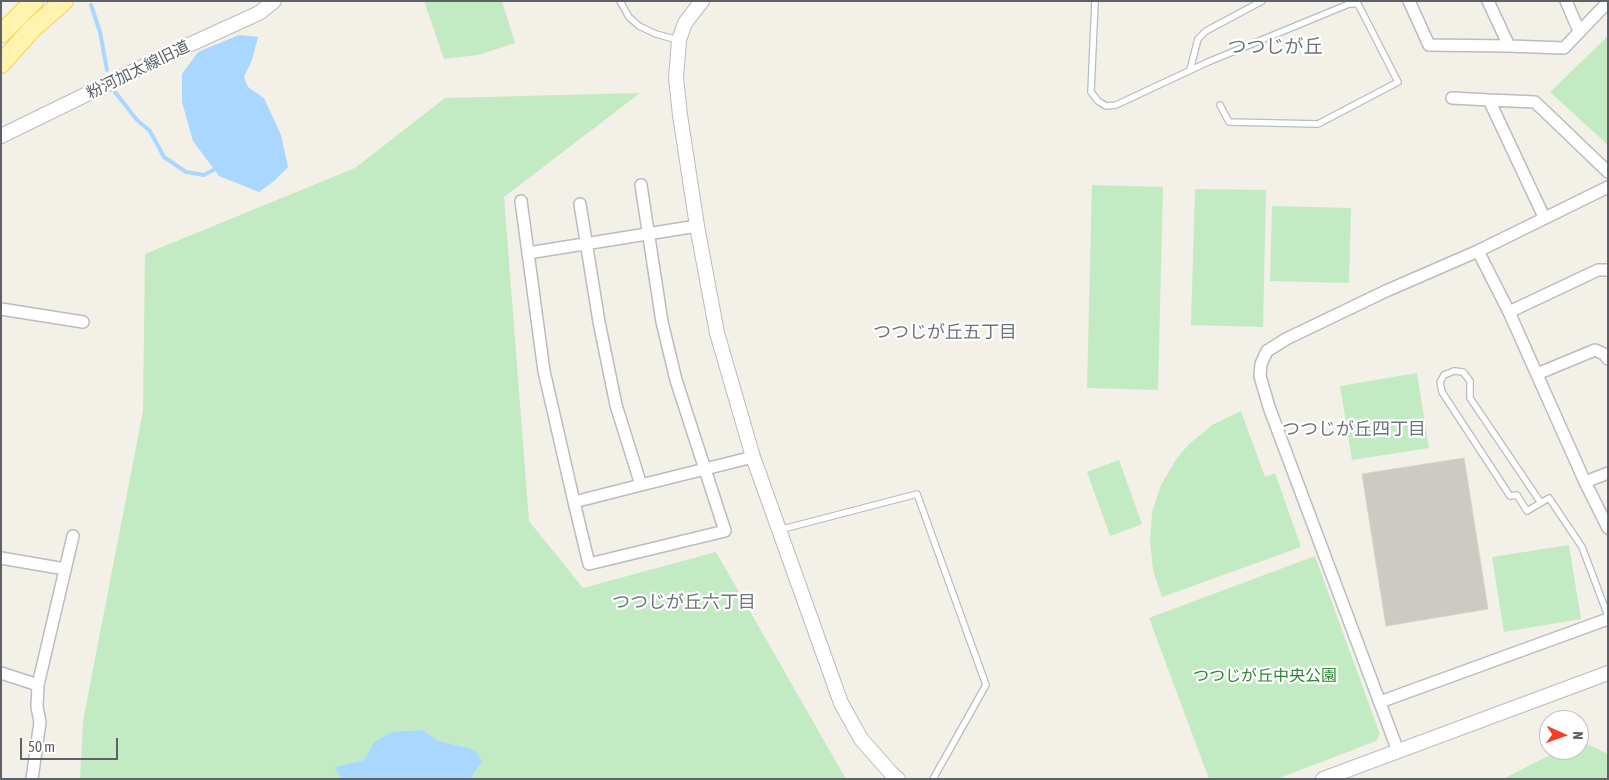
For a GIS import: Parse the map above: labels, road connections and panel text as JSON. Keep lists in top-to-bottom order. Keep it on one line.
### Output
{"streets":{"street":["粉河加太線旧道"]},"districts":["つつじが丘","つつじが丘五丁目","つつじが丘四丁目","つつじが丘六丁目"],"parks":["つつじが丘中央公園"],"scale_bar":"50 m","north":"right"}
